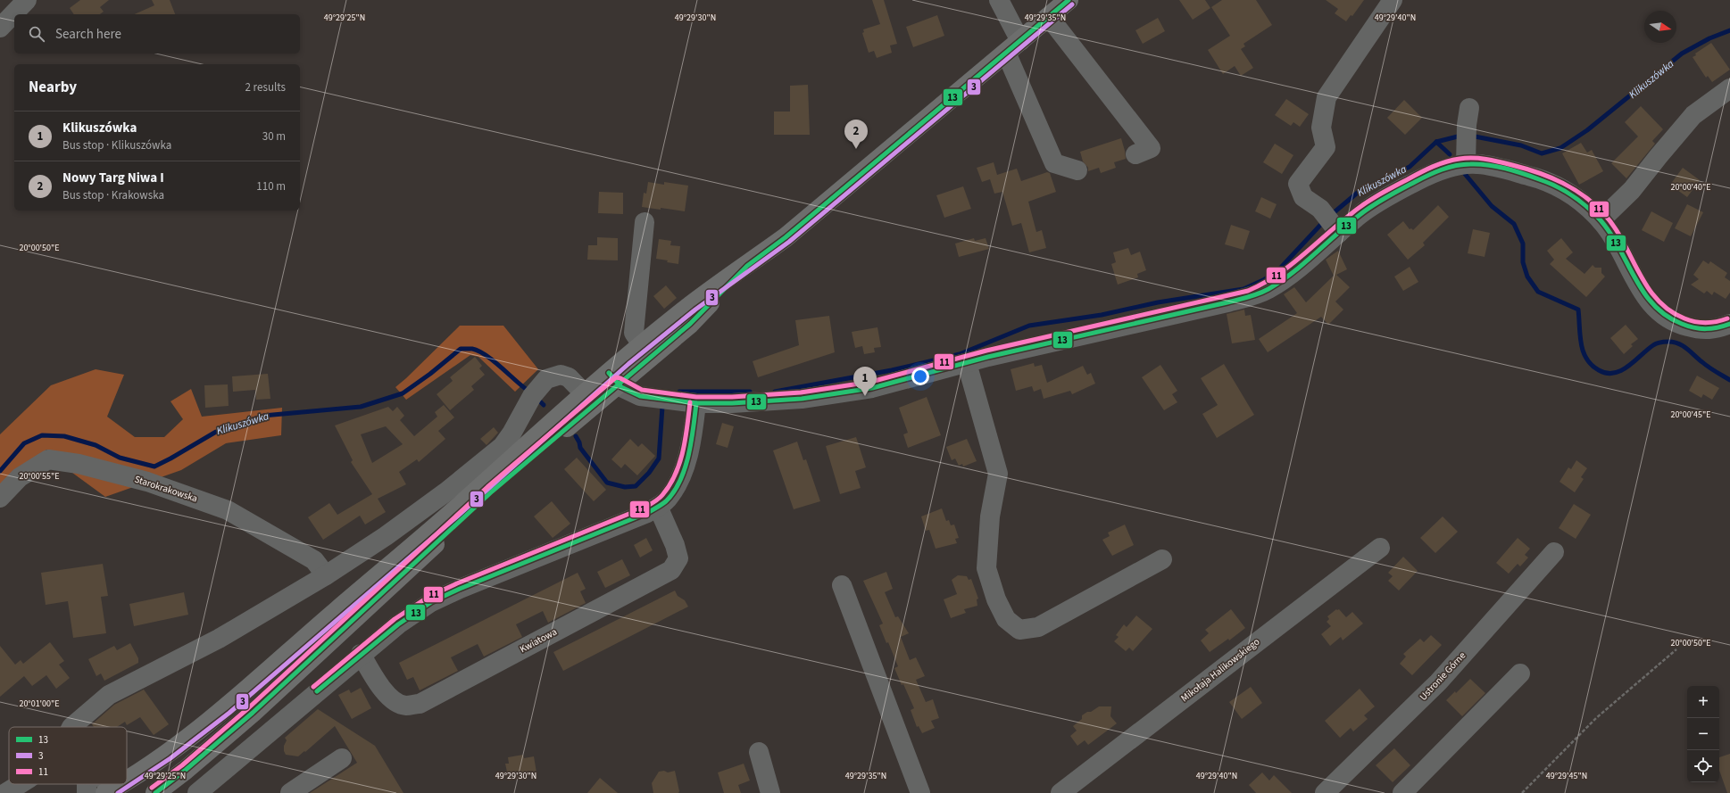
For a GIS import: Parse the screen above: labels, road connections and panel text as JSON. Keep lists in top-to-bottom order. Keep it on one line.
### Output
{"streets":{"street":["Starokrakowska","Kwiatowa","Mikołaja Halikowskiego","Ustronie Górne"]},"water":["Klikuszówka"],"lines":["transit line 13","transit line 3","transit line 11"],"legend":["13","3","11"],"north":"right","page":{"search":"Search here","heading":["Nearby","2 results"],"list":[{"mark":"1","name":"Klikuszówka","note":"Bus stop · Klikuszówka","value":"30 m"},{"mark":"2","name":"Nowy Targ Niwa I","note":"Bus stop · Krakowska","value":"110 m"}],"pins":["2","1"],"map_buttons":["+","−"]},"coordinates":["49°29'25\"N","49°29'30\"N","49°29'35\"N","49°29'40\"N","20°00'40\"E","20°00'50\"E","20°00'45\"E","20°00'55\"E","20°01'00\"E","49°29'45\"N"]}
